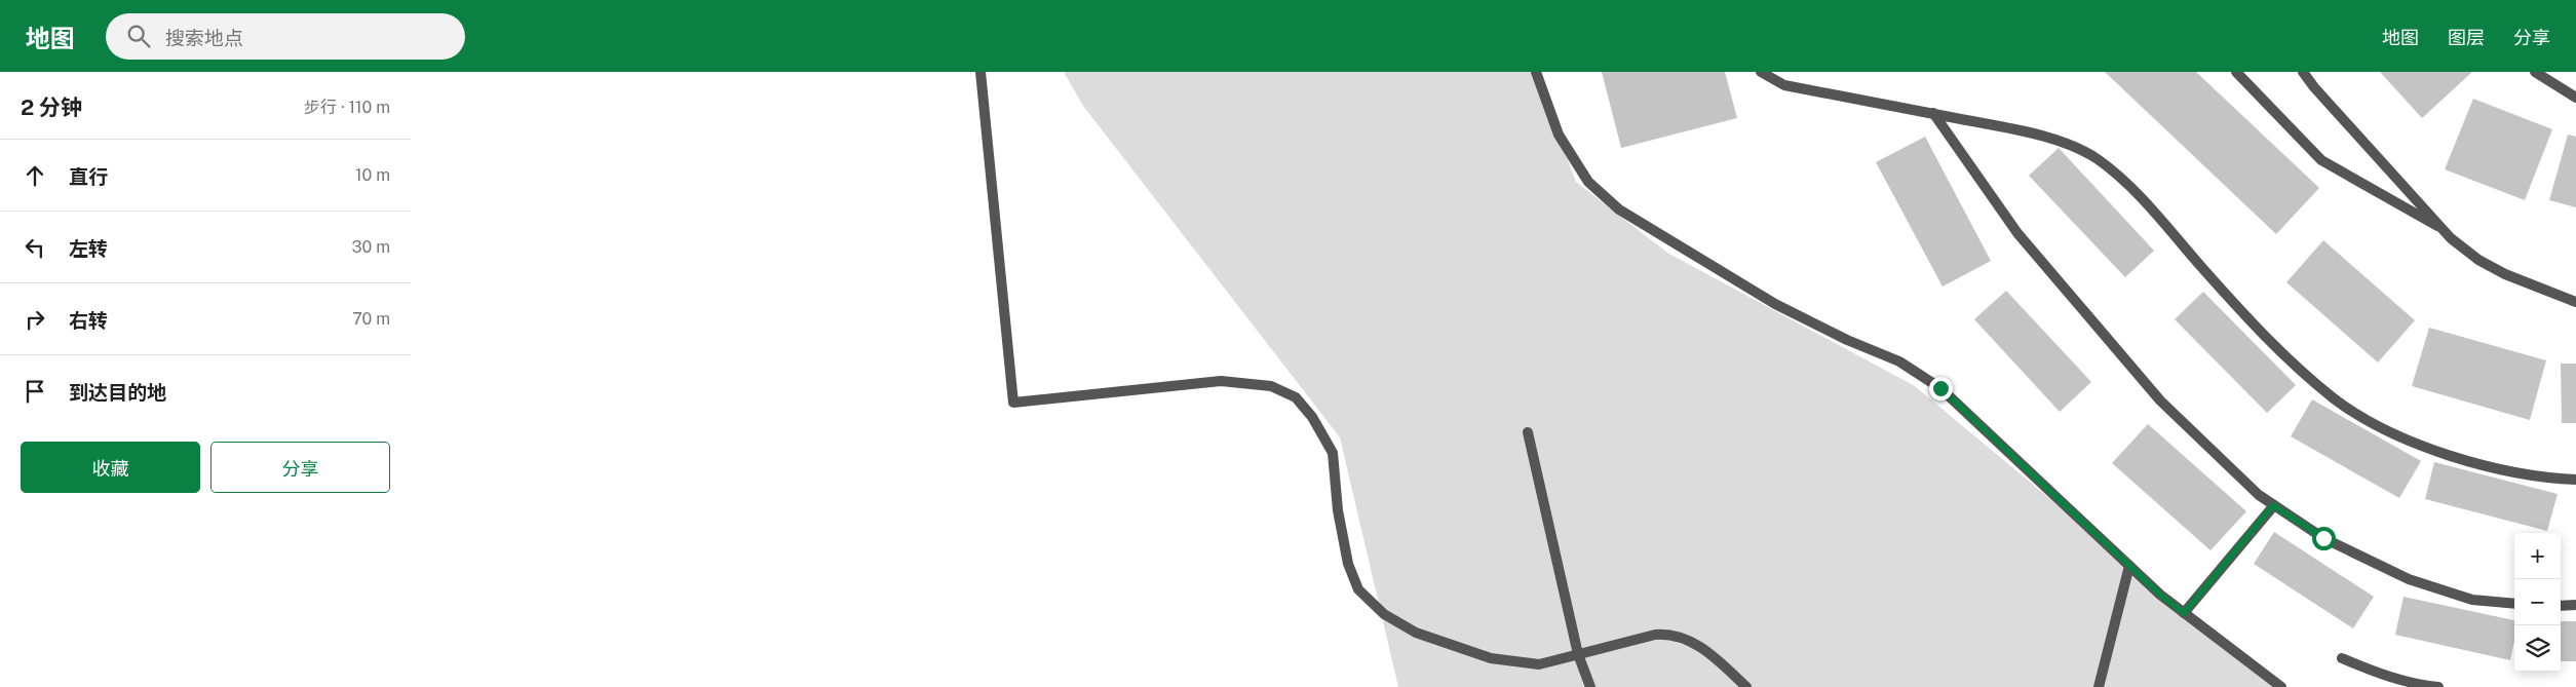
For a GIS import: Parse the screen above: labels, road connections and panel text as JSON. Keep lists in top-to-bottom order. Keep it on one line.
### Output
{"page":{"header":"地图","search":"搜索地点","nav":["地图","图层","分享"],"heading":["2 分钟","步行 · 110 m"],"list":[["直行","10 m"],["左转","30 m"],["右转","70 m"],"到达目的地"],"buttons":["收藏","分享"],"map_buttons":["+","−"]}}
